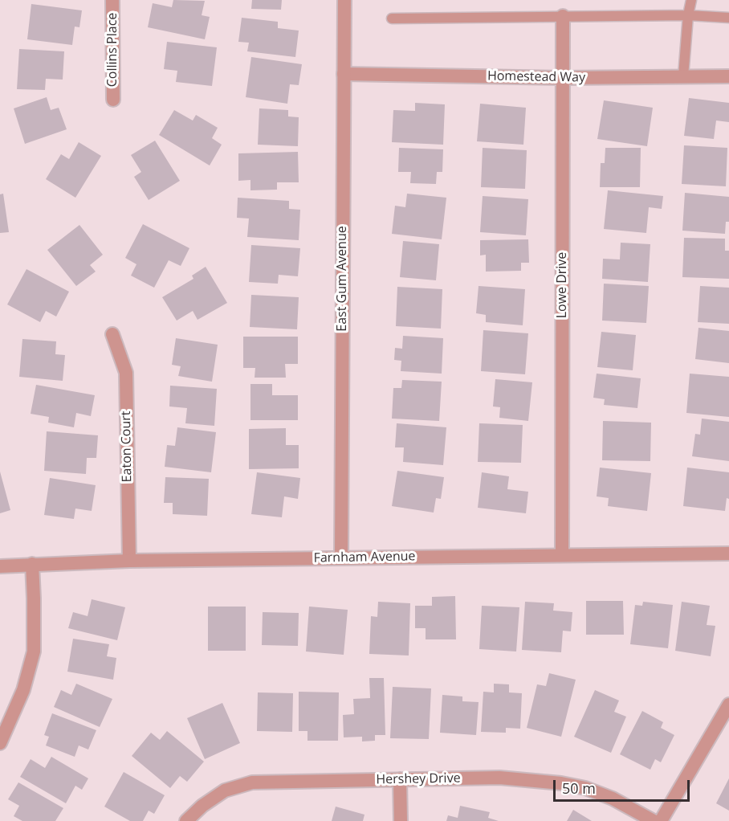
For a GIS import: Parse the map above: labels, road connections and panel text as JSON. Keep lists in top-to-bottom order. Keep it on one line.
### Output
{"streets":{"street":["Collins Place","Homestead Way","East Gum Avenue","Lowe Drive","Eaton Court","Farnham Avenue","Hershey Drive"]},"crossings":[["Homestead Way","East Gum Avenue"],["Homestead Way","Lowe Drive"],["East Gum Avenue","Farnham Avenue"],["Lowe Drive","Farnham Avenue"],["Eaton Court","Farnham Avenue"]],"scale_bar":"50 m"}
